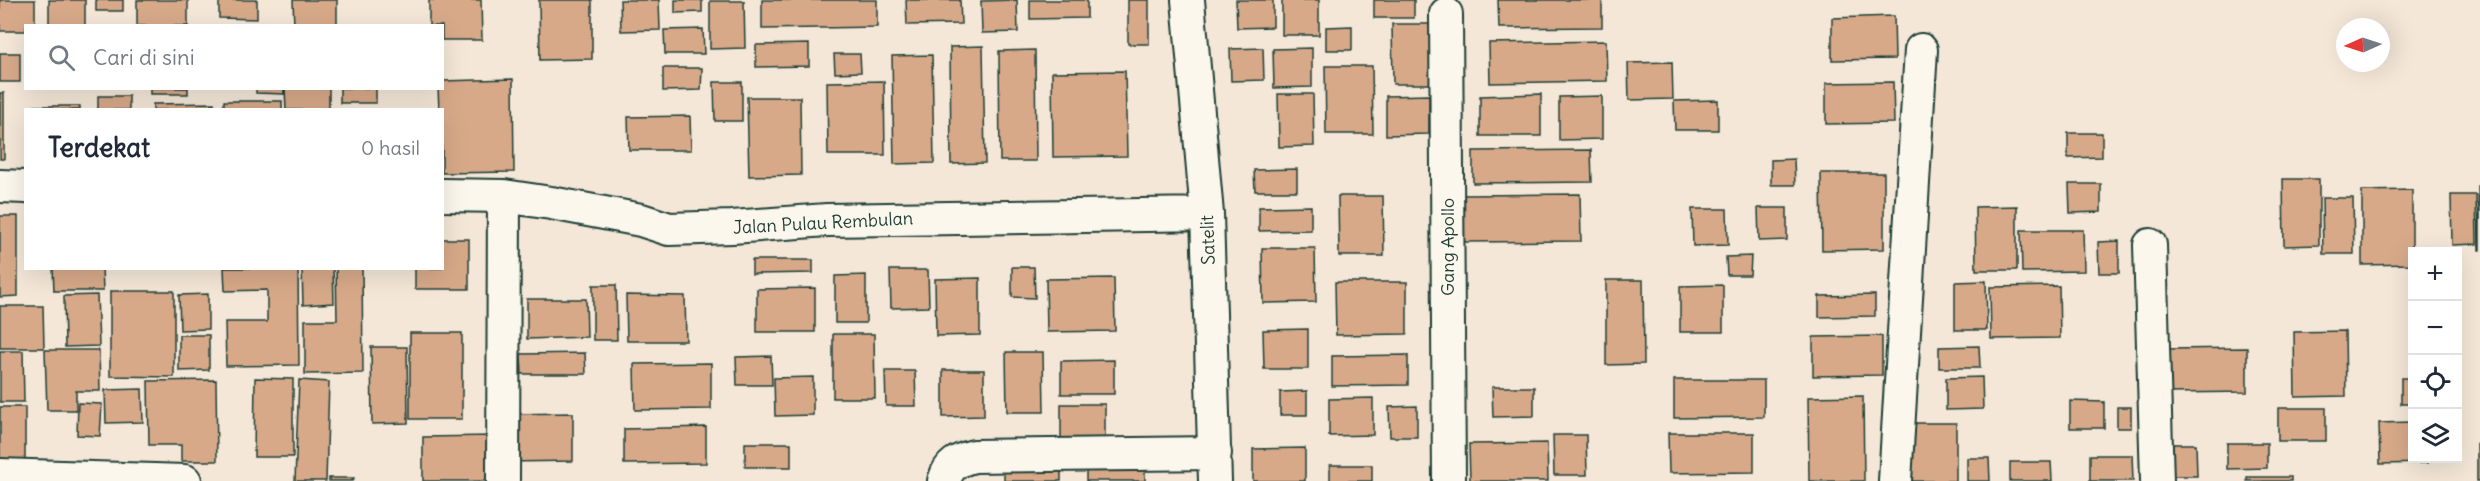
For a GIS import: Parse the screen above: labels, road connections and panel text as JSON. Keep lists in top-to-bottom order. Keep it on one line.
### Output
{"streets":{"street":["Jalan Pulau Rembulan","Satelit","Gang Apollo"]},"crossings":[["Jalan Pulau Rembulan","Satelit"]],"north":"left","page":{"search":"Cari di sini","heading":["Terdekat","0 hasil"],"map_buttons":["+","−"]}}
